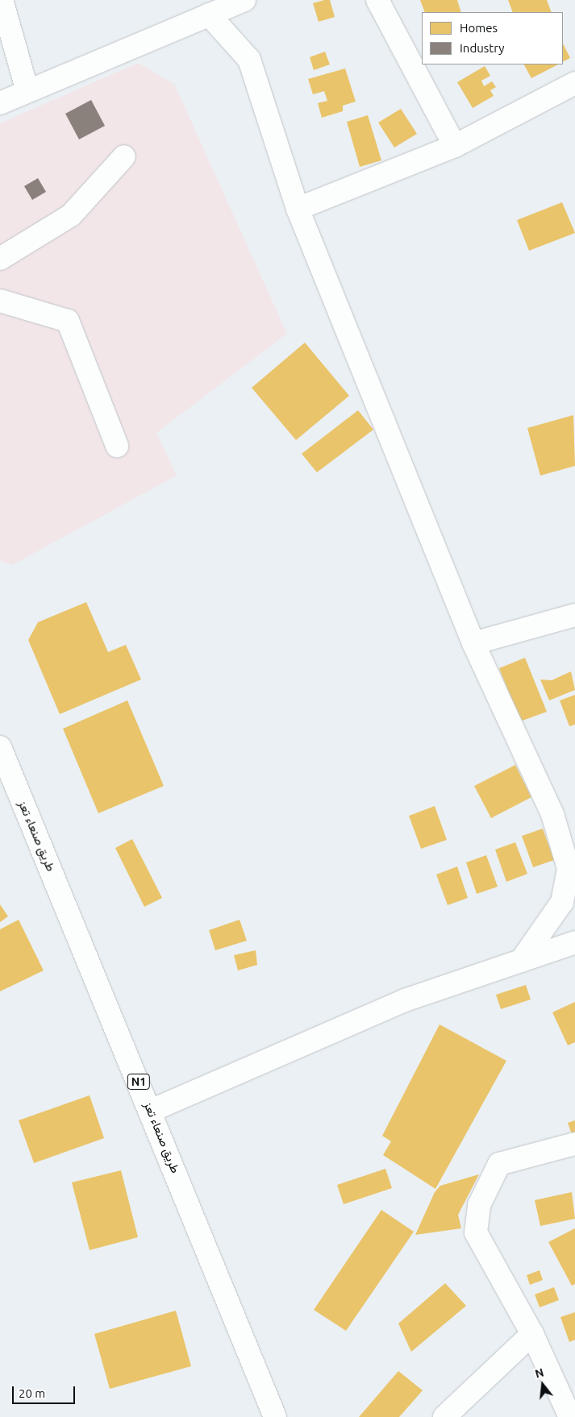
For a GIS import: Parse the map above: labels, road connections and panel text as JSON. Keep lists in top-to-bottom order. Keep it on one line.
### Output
{"streets":{"main road":["طريق صنعاء تعز","N1"]},"legend":["Homes","Industry"],"scale_bar":"20 m","north":"top"}
